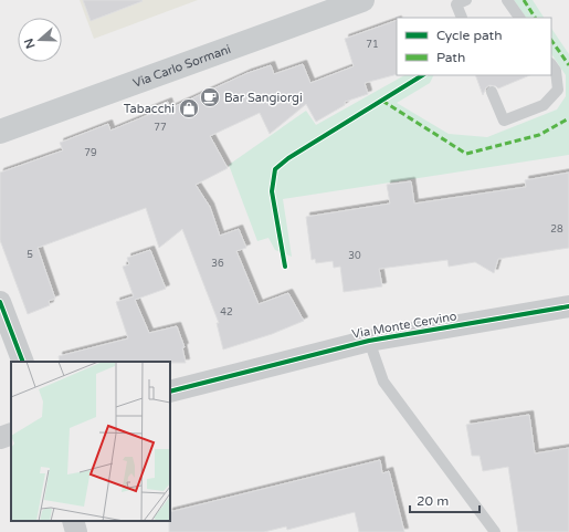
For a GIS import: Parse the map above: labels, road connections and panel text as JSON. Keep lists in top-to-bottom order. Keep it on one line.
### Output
{"streets":{"main road":["Via Carlo Sormani"],"street":["Via Monte Cervino"]},"places":{"cafe":["Bar Sangiorgi"],"shop":["Tabacchi"]},"house_numbers":["71","77","79","28","5","30","36","42"],"legend":["Cycle path","Path"],"scale_bar":"20 m","north":"left"}
